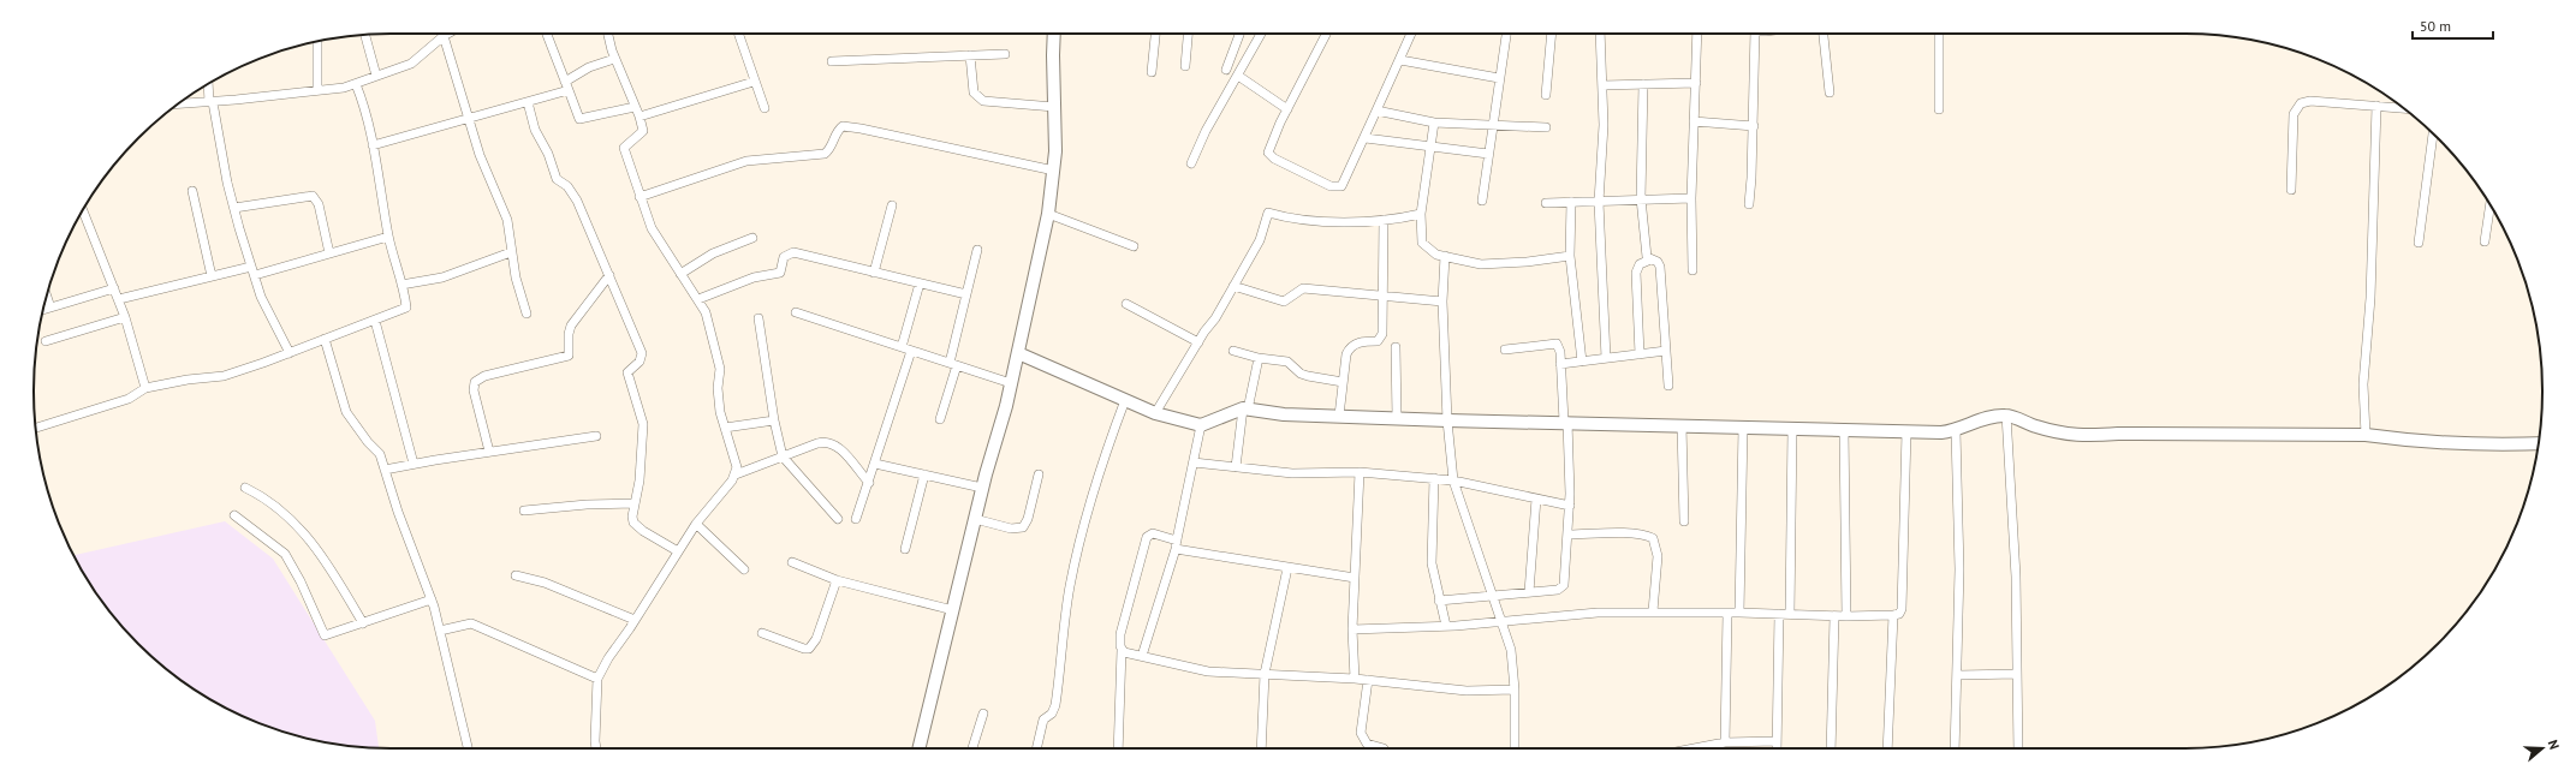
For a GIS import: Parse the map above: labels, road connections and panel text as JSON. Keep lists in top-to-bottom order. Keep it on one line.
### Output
{"scale_bar":"50 m","north":"right"}
